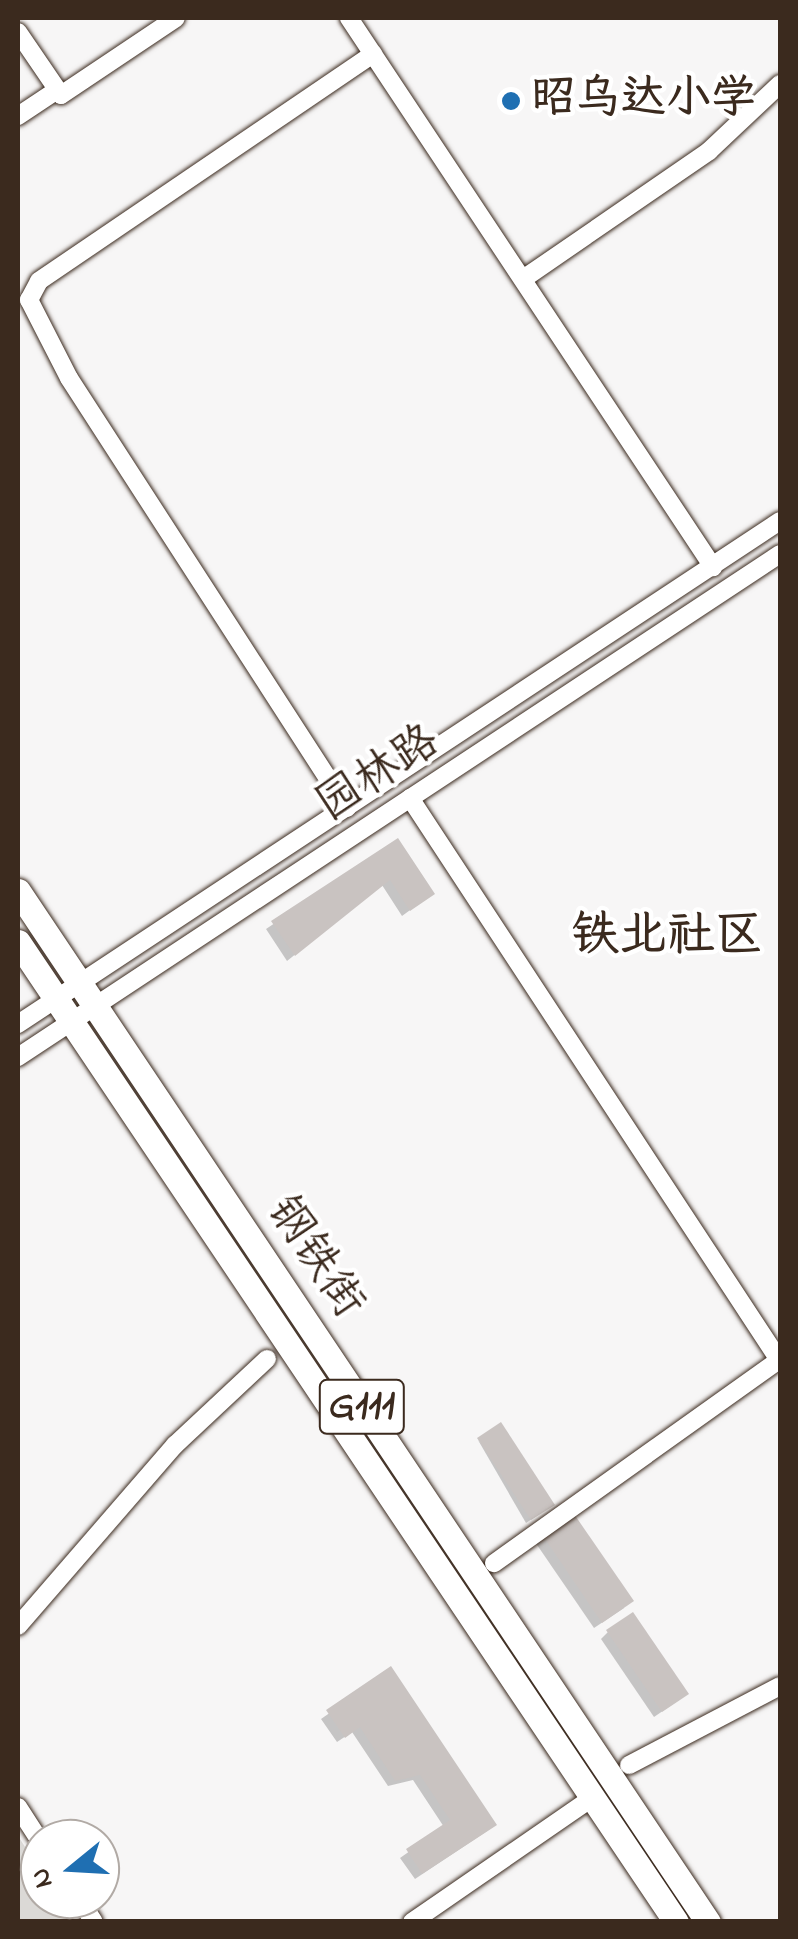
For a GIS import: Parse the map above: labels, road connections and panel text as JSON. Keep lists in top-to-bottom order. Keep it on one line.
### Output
{"streets":{"highway":["钢铁街","G111"],"street":["园林路"]},"crossings":[["园林路","钢铁街"]],"districts":["铁北社区"],"places":["昭乌达小学"],"north":"left"}
